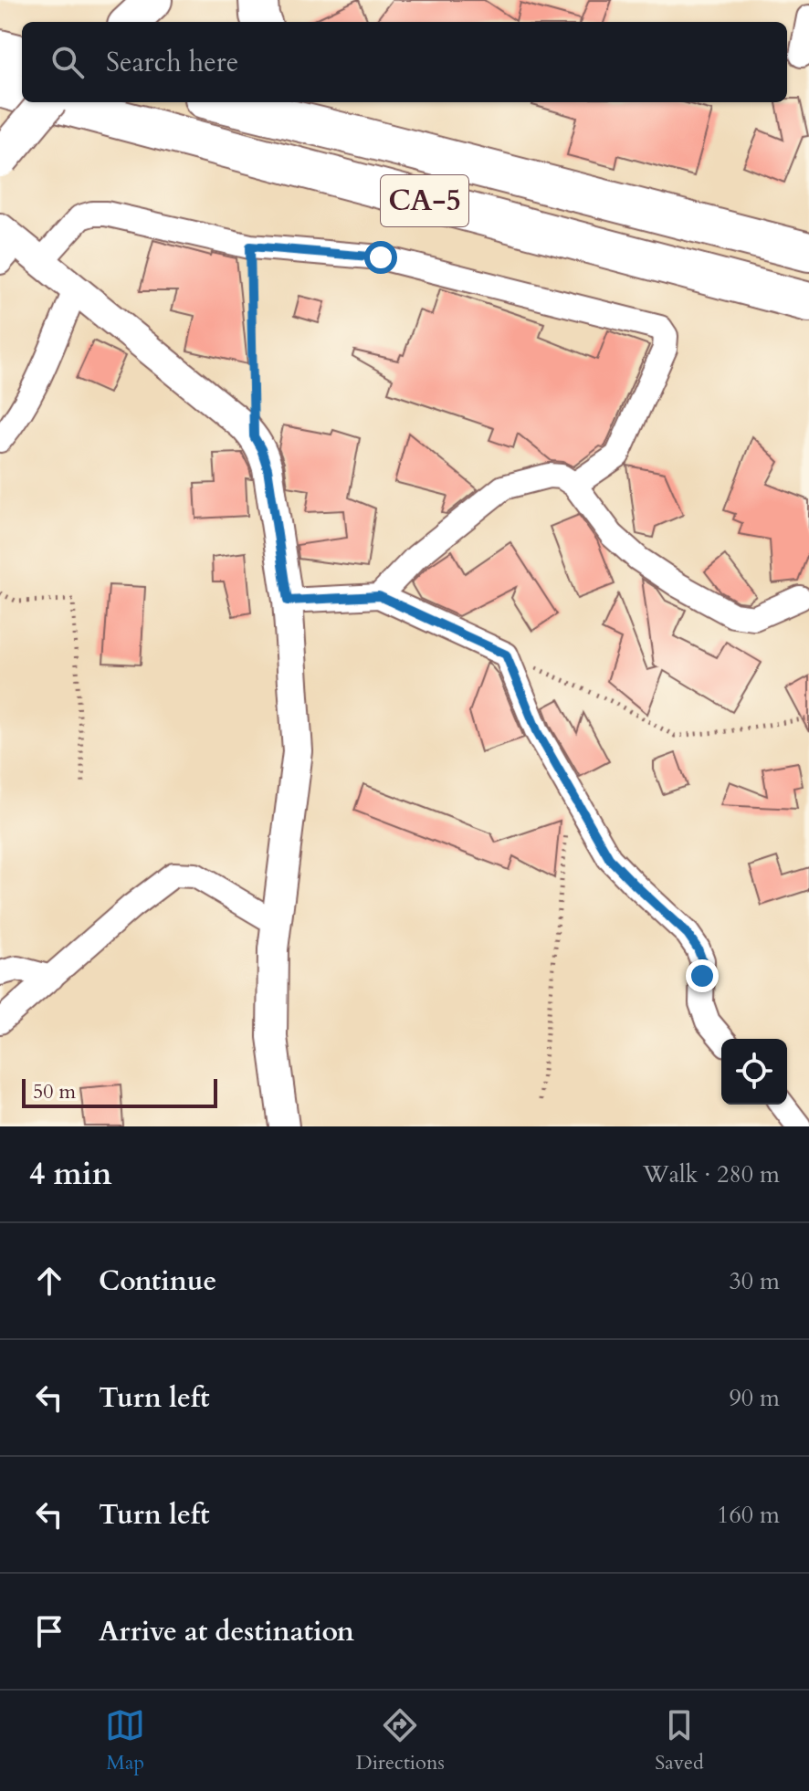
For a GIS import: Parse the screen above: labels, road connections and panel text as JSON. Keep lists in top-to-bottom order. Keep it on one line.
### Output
{"streets":{"highway":["CA-5"]},"scale_bar":"50 m","page":{"search":"Search here","scale":"50 m","heading":["4 min","Walk · 280 m"],"list":[["Continue","30 m"],["Turn left","90 m"],["Turn left","160 m"],"Arrive at destination"],"nav":["Map","Directions","Saved"]}}
